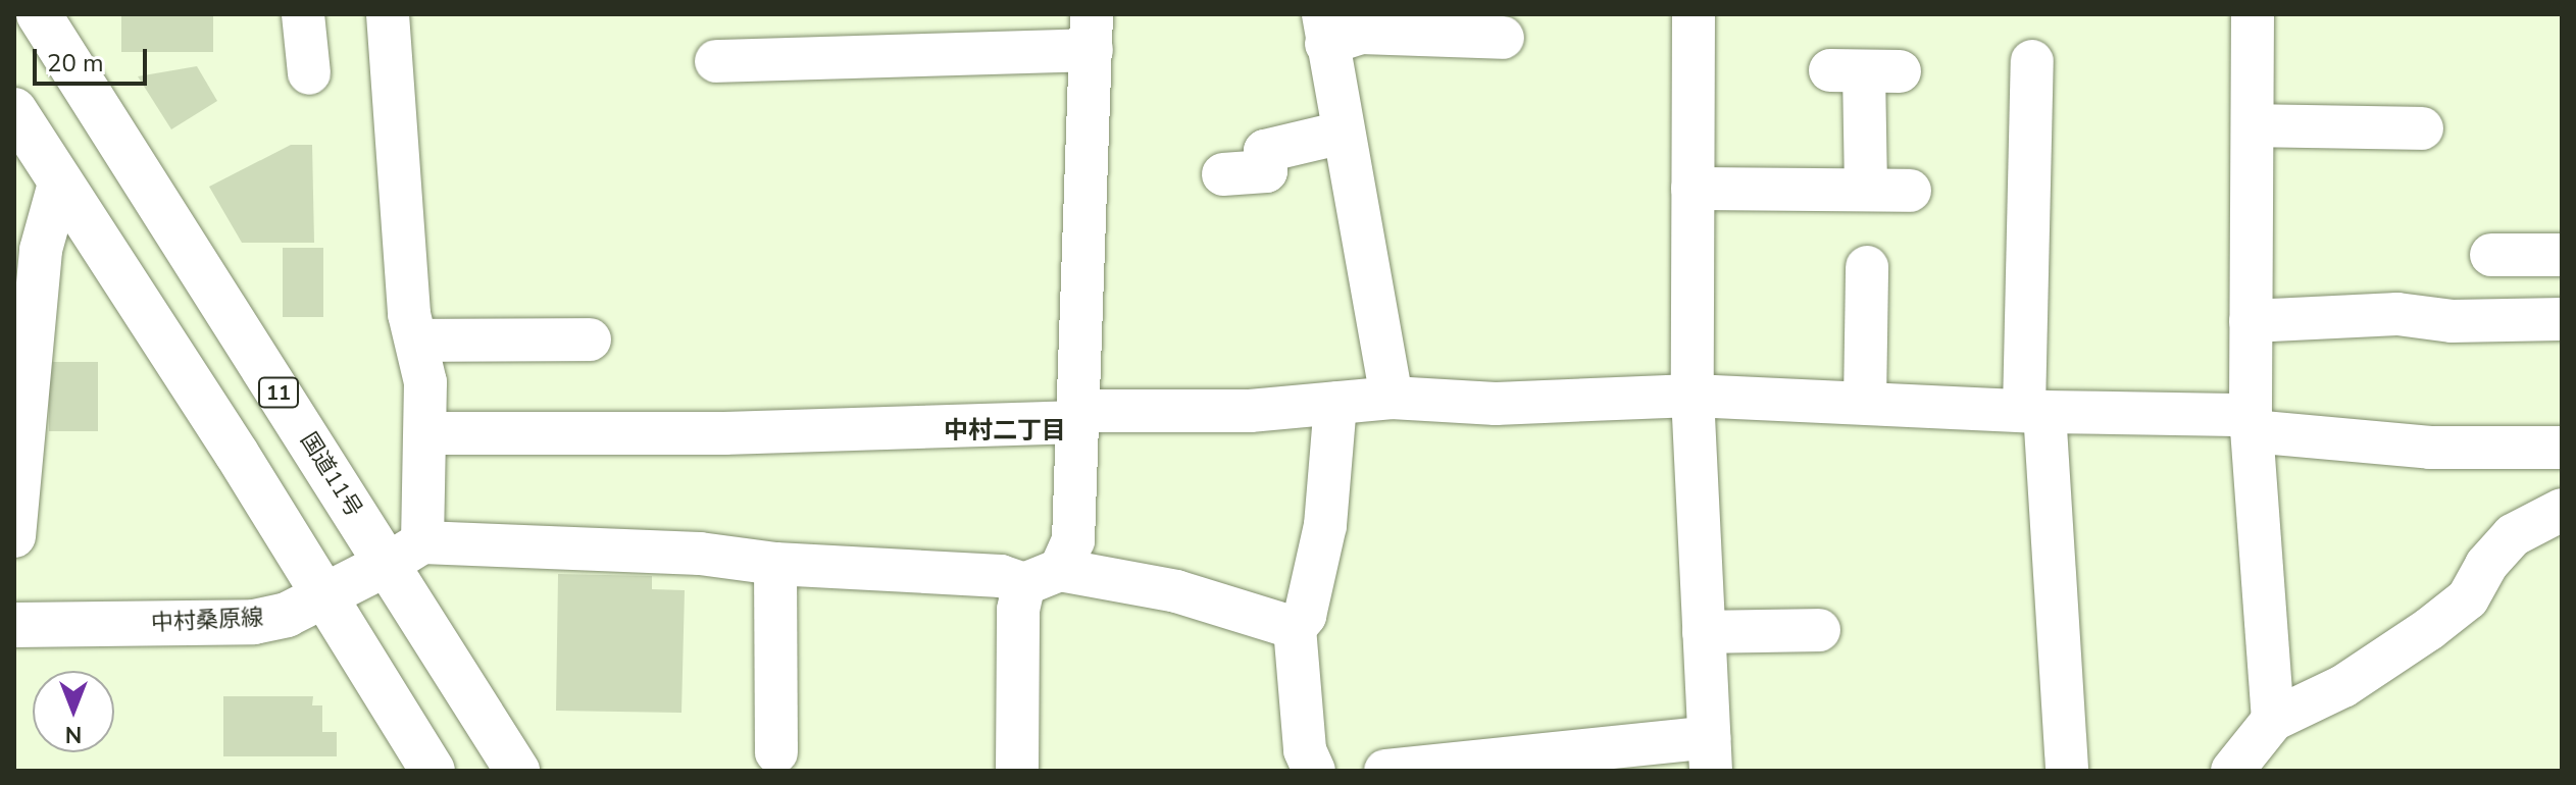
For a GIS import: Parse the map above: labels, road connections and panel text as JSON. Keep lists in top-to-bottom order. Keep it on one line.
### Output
{"streets":{"main road":["11","国道11号","中村桑原線"]},"crossings":[["国道11号","中村桑原線"]],"districts":["中村二丁目"],"scale_bar":"20 m","north":"bottom"}
